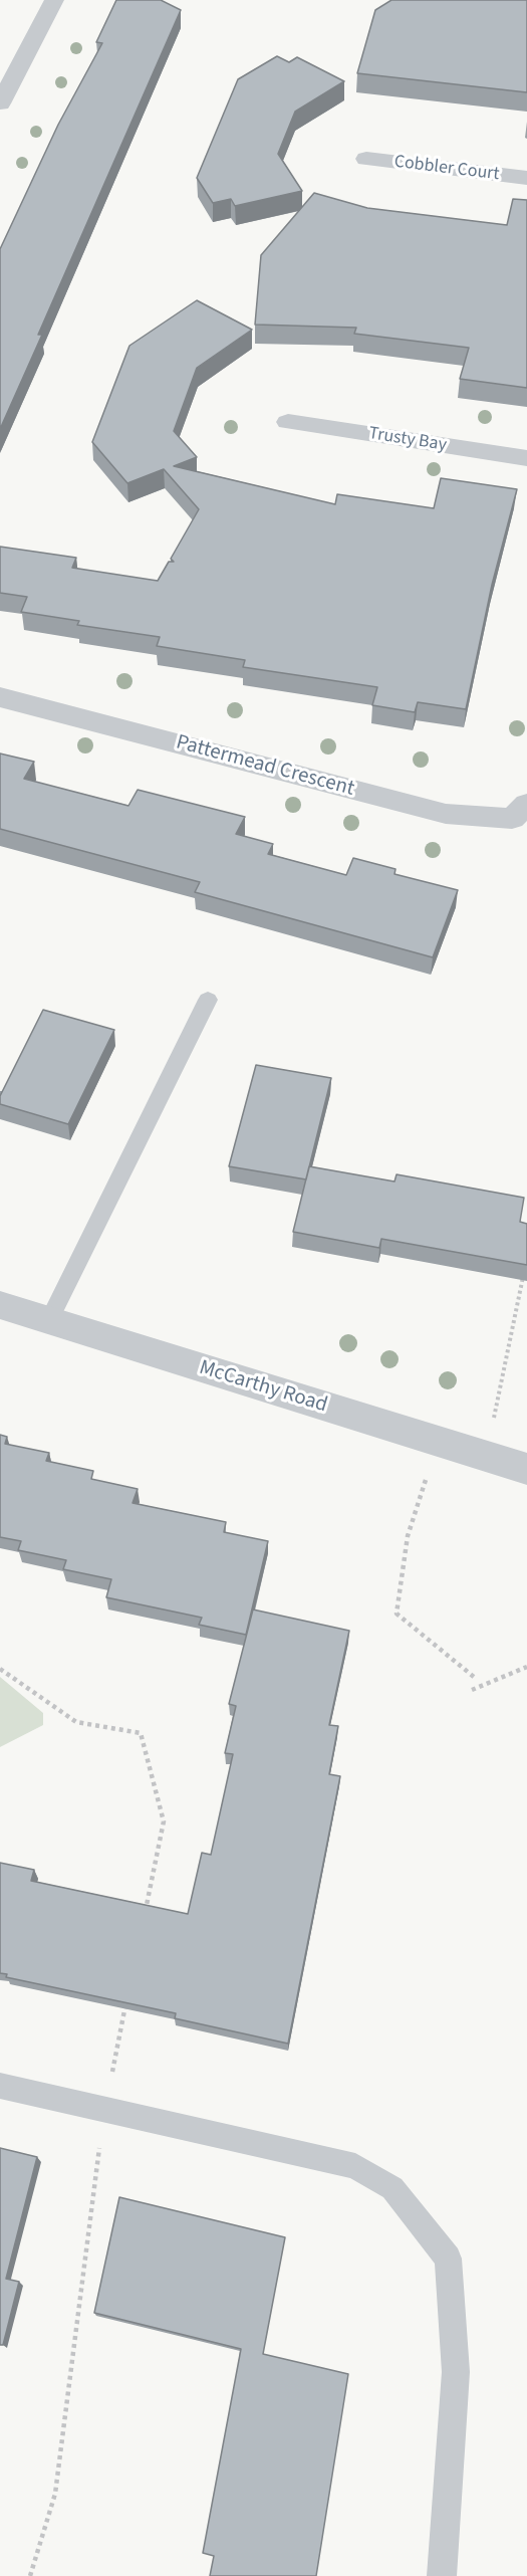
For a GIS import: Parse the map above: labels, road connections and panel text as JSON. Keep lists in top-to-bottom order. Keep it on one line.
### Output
{"streets":{"street":["Cobbler Court","Trusty Bay","Pattermead Crescent","McCarthy Road"]}}
